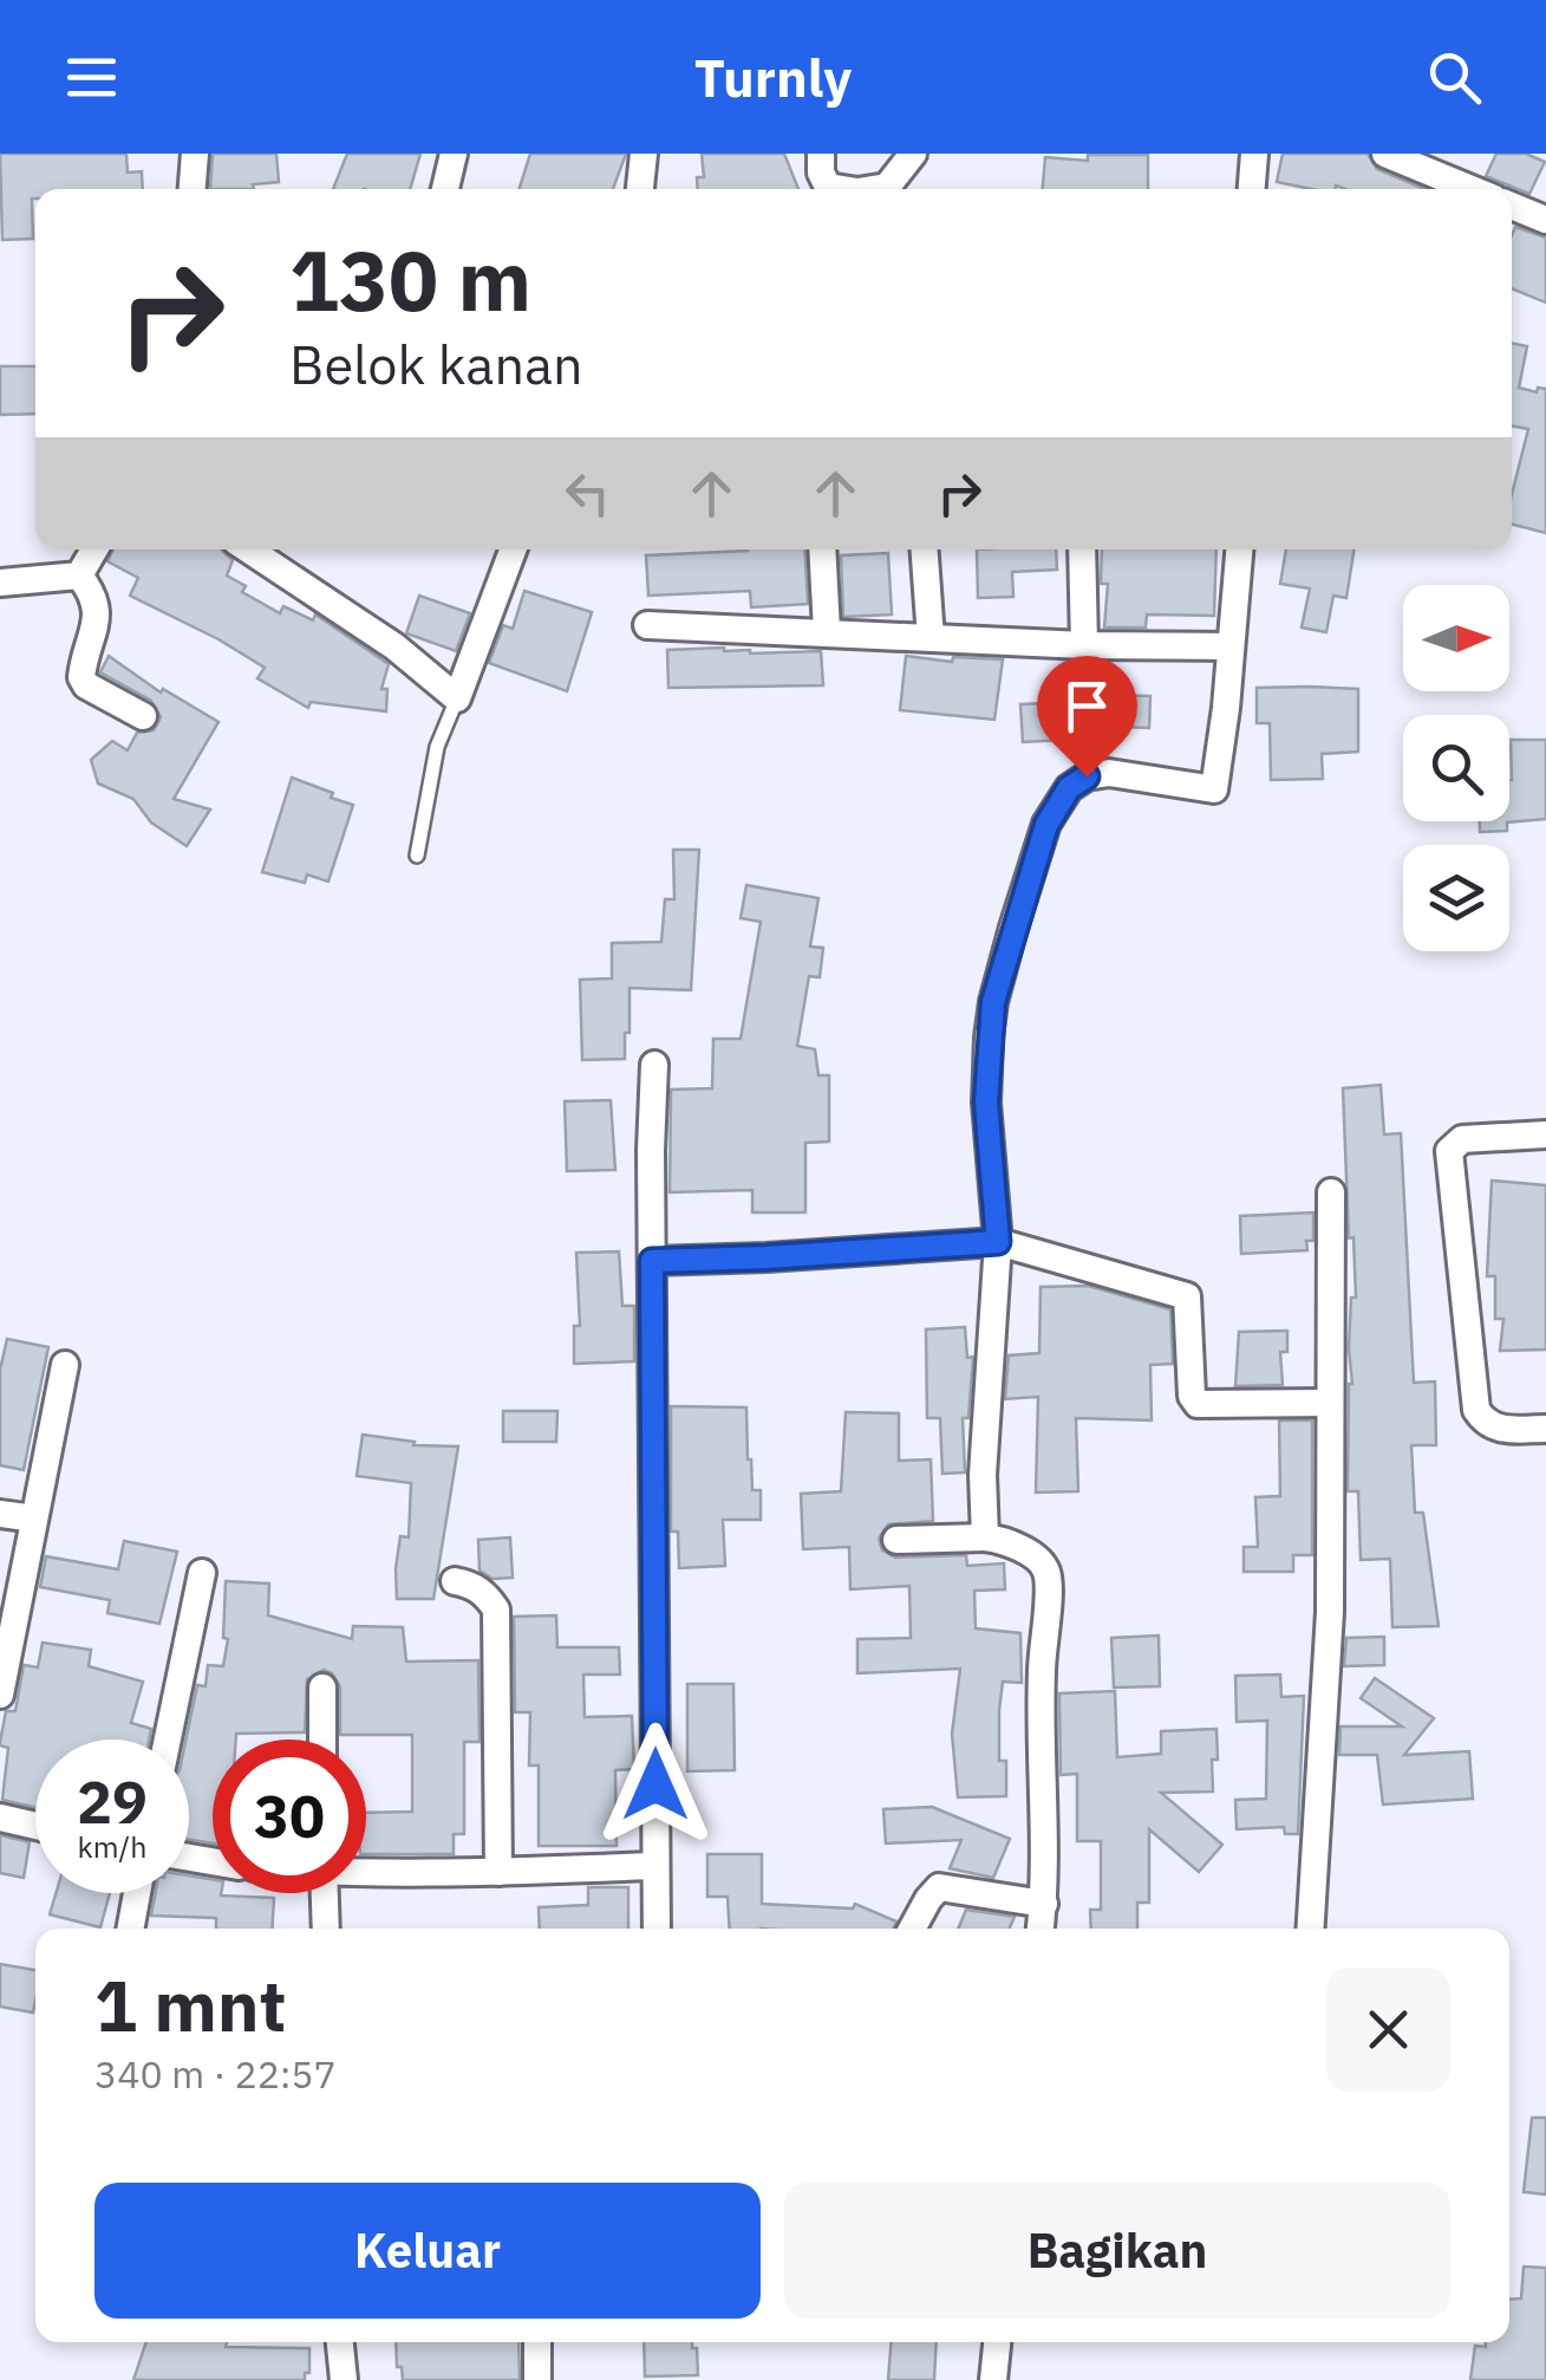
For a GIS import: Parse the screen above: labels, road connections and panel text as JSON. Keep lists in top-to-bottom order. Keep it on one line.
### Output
{"north":"right","page":{"header":"Turnly","turn":["130 m","Belok kanan"],"speed":"29 km/h","limit":"30","heading":["1 mnt","340 m · 22:57"],"buttons":["Keluar","Bagikan"]}}
